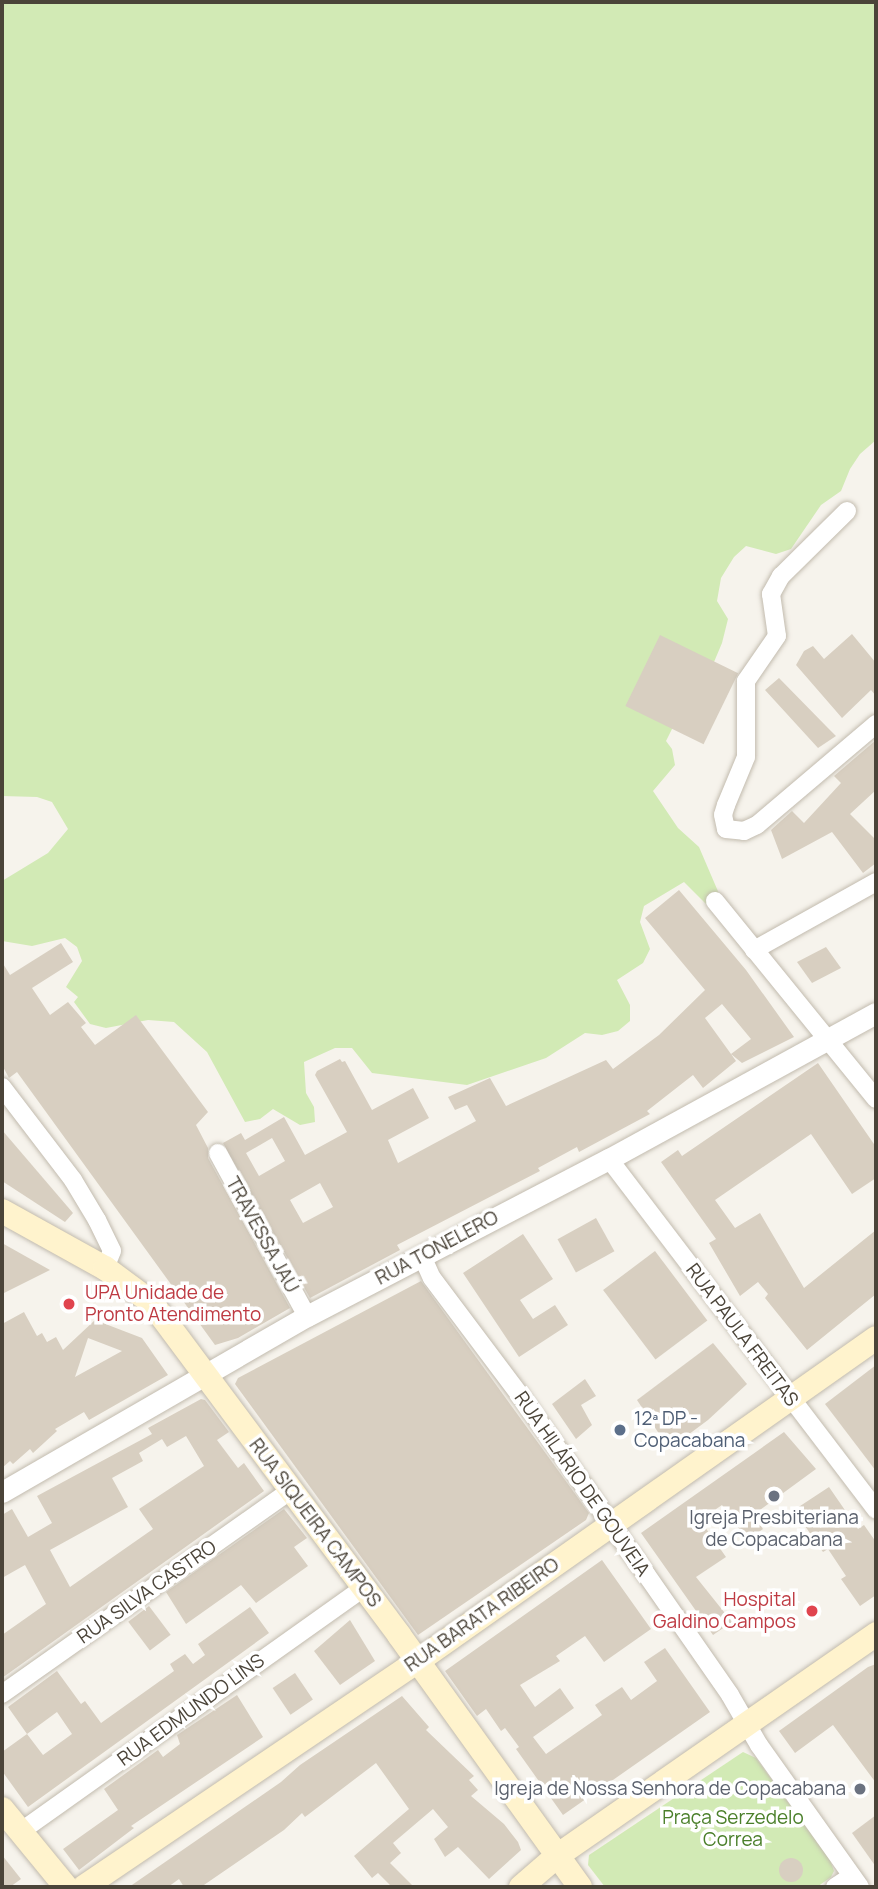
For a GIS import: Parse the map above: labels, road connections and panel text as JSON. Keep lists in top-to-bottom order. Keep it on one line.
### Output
{"streets":{"main road":["RUA SIQUEIRA CAMPOS","RUA BARATA RIBEIRO"],"street":["TRAVESSA JAÚ","RUA TONELERO","RUA PAULA FREITAS","RUA HILÁRIO DE GOUVEIA","RUA SILVA CASTRO","RUA EDMUNDO LINS"]},"crossings":[["TRAVESSA JAÚ","RUA TONELERO"],["RUA TONELERO","RUA PAULA FREITAS"],["RUA TONELERO","RUA HILÁRIO DE GOUVEIA"],["RUA TONELERO","RUA SIQUEIRA CAMPOS"],["RUA PAULA FREITAS","RUA BARATA RIBEIRO"],["RUA HILÁRIO DE GOUVEIA","RUA BARATA RIBEIRO"],["RUA SIQUEIRA CAMPOS","RUA SILVA CASTRO"],["RUA SIQUEIRA CAMPOS","RUA BARATA RIBEIRO"],["RUA SIQUEIRA CAMPOS","RUA EDMUNDO LINS"]],"parks":["Praça Serzedelo Correa"],"places":["UPA Unidade de Pronto Atendimento","12ª DP - Copacabana","Igreja Presbiteriana de Copacabana","Hospital Galdino Campos","Igreja de Nossa Senhora de Copacabana"]}
